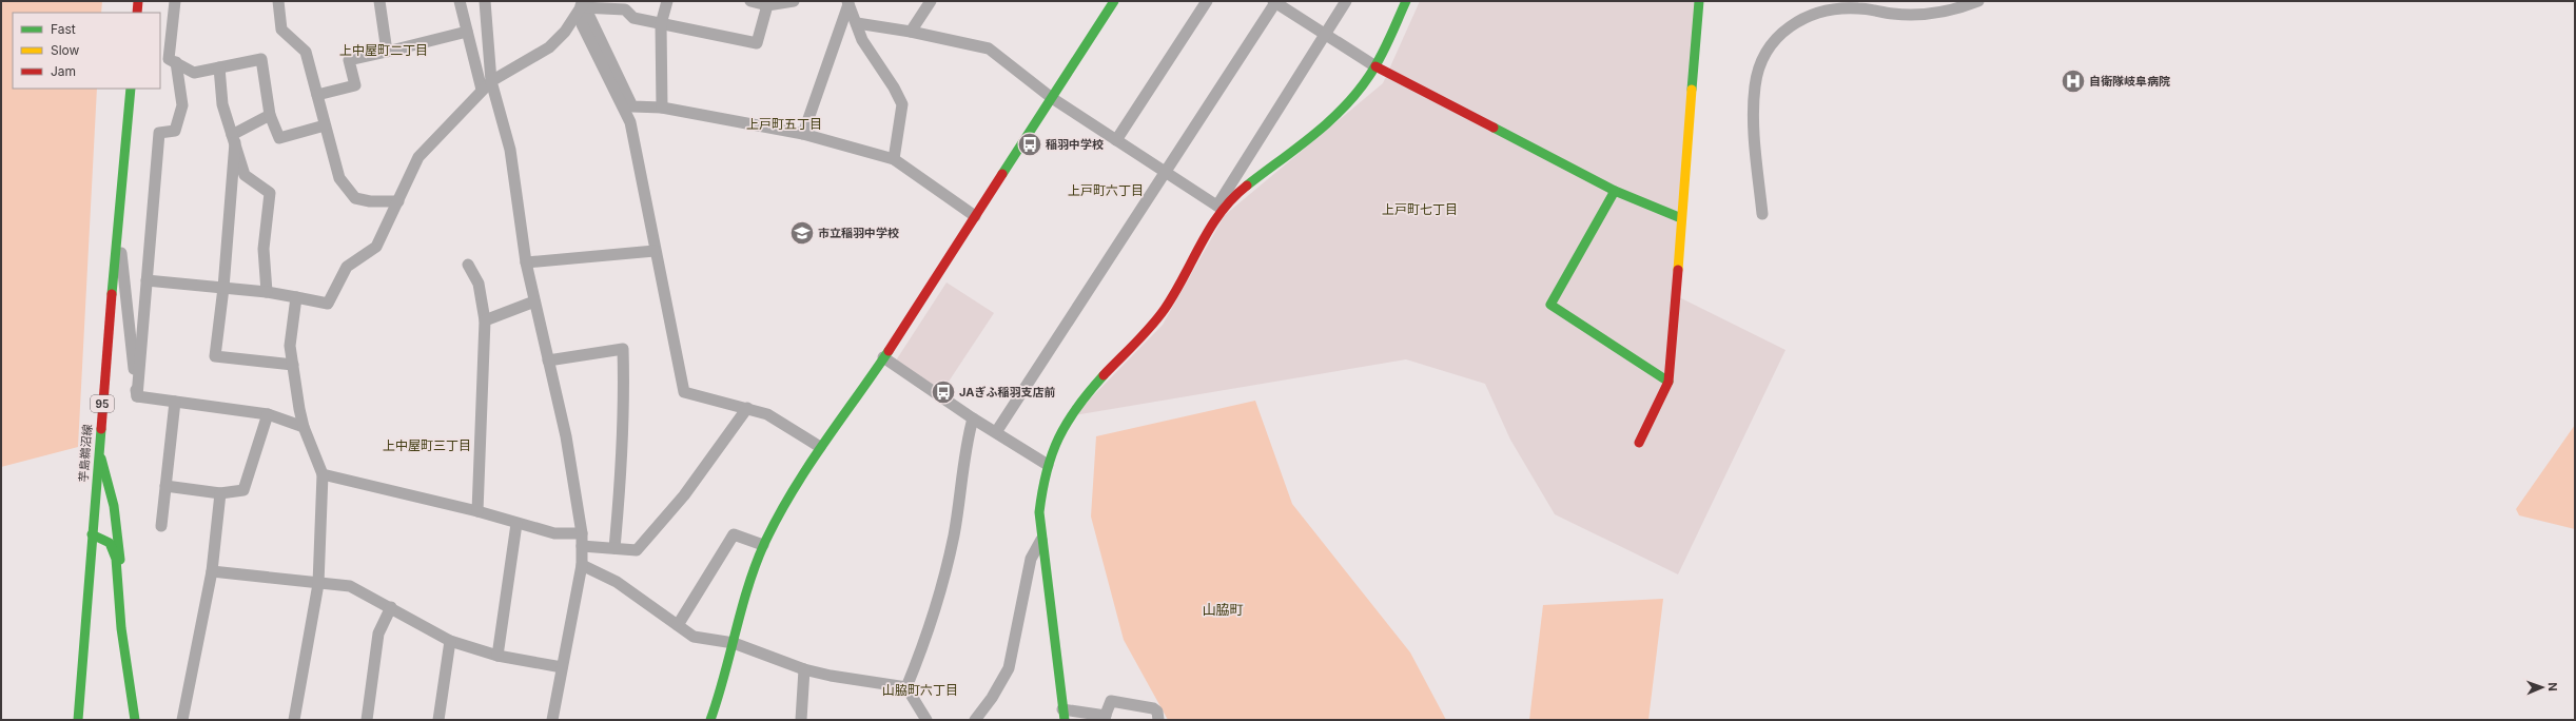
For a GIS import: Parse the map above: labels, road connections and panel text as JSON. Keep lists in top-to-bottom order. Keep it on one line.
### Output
{"streets":{"street":["95","芋島鵜沼線"]},"districts":["上中屋町二丁目","上戸町五丁目","上戸町六丁目","上戸町七丁目","上中屋町三丁目","山脇町","山脇町六丁目"],"places":{"hospital":["自衛隊岐阜病院"],"bus stop":["稲羽中学校","JAぎふ稲羽支店前"],"school or university":["市立稲羽中学校"]},"legend":["Fast","Slow","Jam"],"north":"right"}
